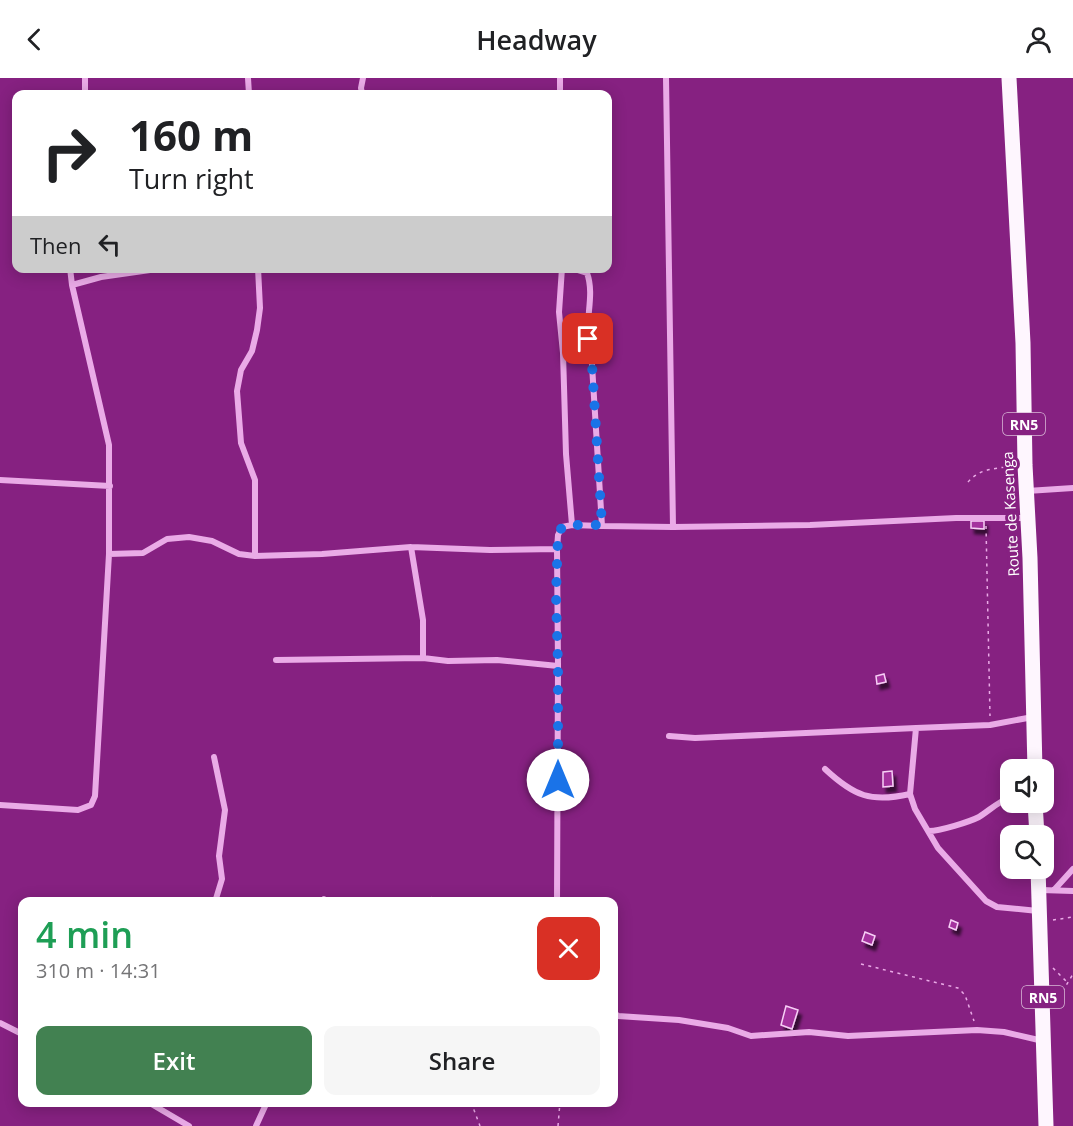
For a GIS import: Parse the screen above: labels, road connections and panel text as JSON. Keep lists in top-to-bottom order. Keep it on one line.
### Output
{"streets":{"highway":["RN5","Route de Kasenga"]},"page":{"header":"Headway","turn":["160 m","Turn right"],"then":"Then","heading":["4 min","310 m · 14:31"],"buttons":["Exit","Share"]}}
